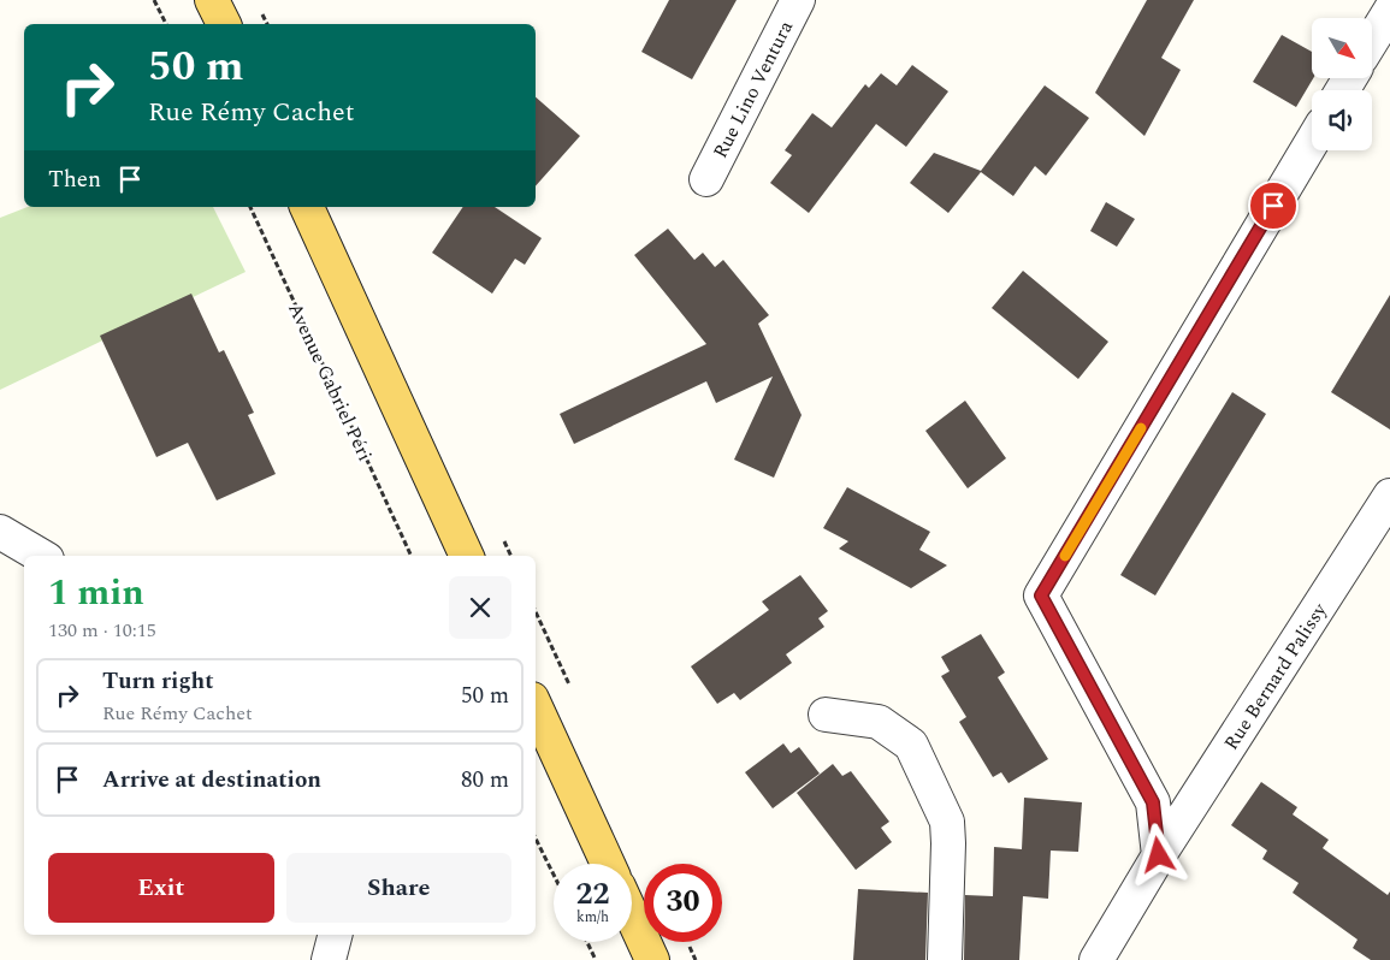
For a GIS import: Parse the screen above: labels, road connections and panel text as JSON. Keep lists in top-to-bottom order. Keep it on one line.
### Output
{"streets":{"street":["Rue Lino Ventura","Rue Bernard Palissy"],"path":["Avenue Gabriel Péri"]},"north":"bottom right","page":{"turn":["50 m","Rue Rémy Cachet"],"then":"Then","heading":["1 min","130 m · 10:15"],"list":[{"name":"Turn right","note":"Rue Rémy Cachet","value":"50 m"},{"name":"Arrive at destination","value":"80 m"}],"buttons":["Exit","Share"],"speed":"22 km/h","limit":"30"}}
